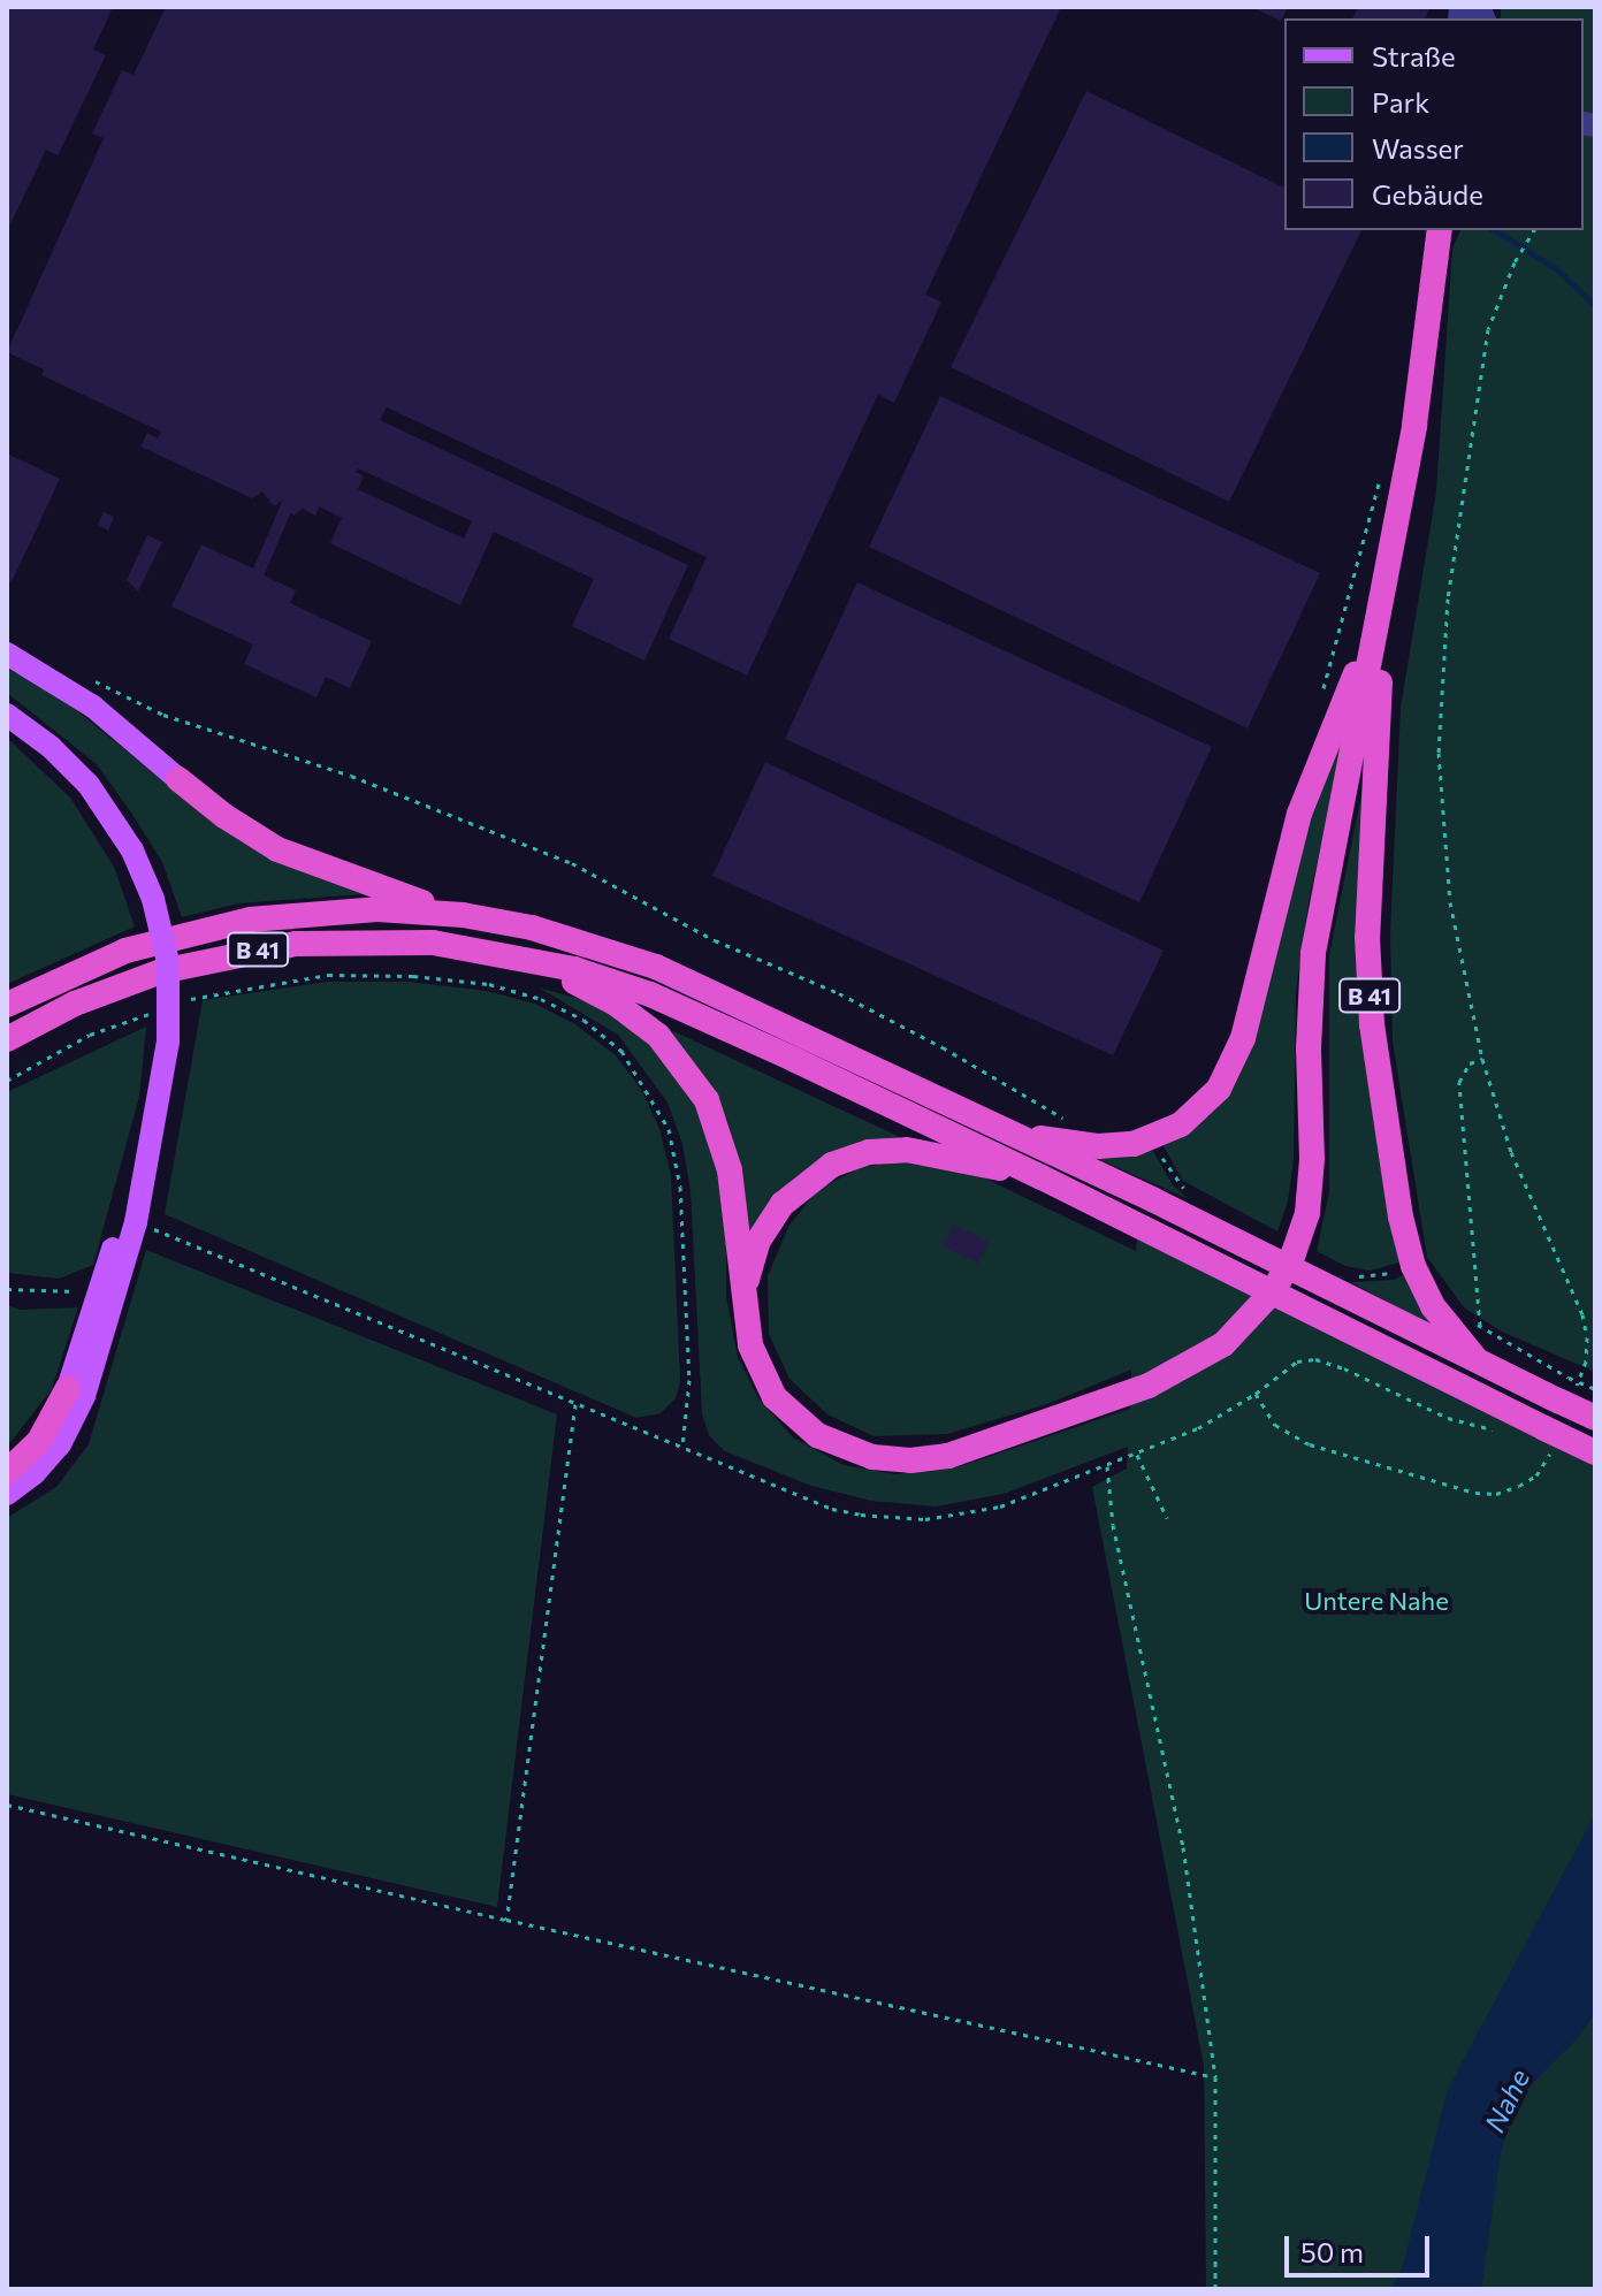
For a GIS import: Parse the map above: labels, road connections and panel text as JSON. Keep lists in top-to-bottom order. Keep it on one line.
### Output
{"streets":{"highway":["B 41"]},"water":["Nahe"],"parks":["Untere Nahe"],"legend":["Straße","Park","Wasser","Gebäude"],"scale_bar":"50 m"}
